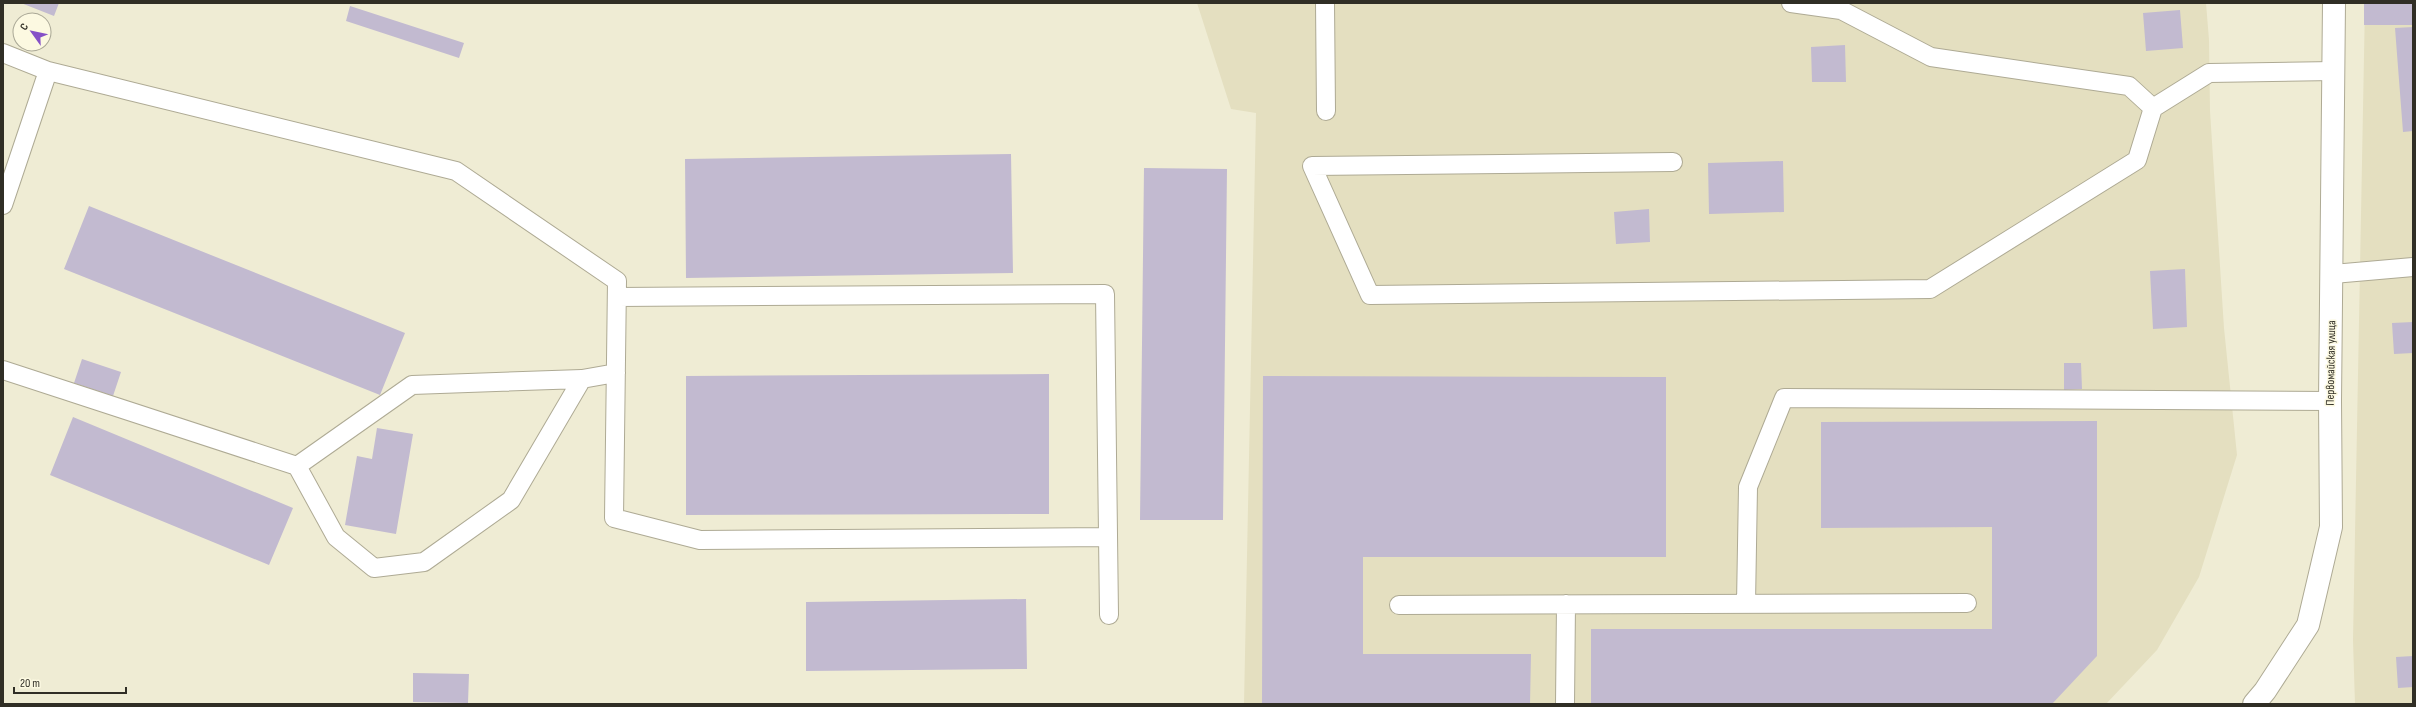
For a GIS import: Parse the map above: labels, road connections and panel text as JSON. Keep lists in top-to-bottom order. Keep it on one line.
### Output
{"streets":{"street":["Первомайская улица"]},"scale_bar":"20 m","north":"top left"}
